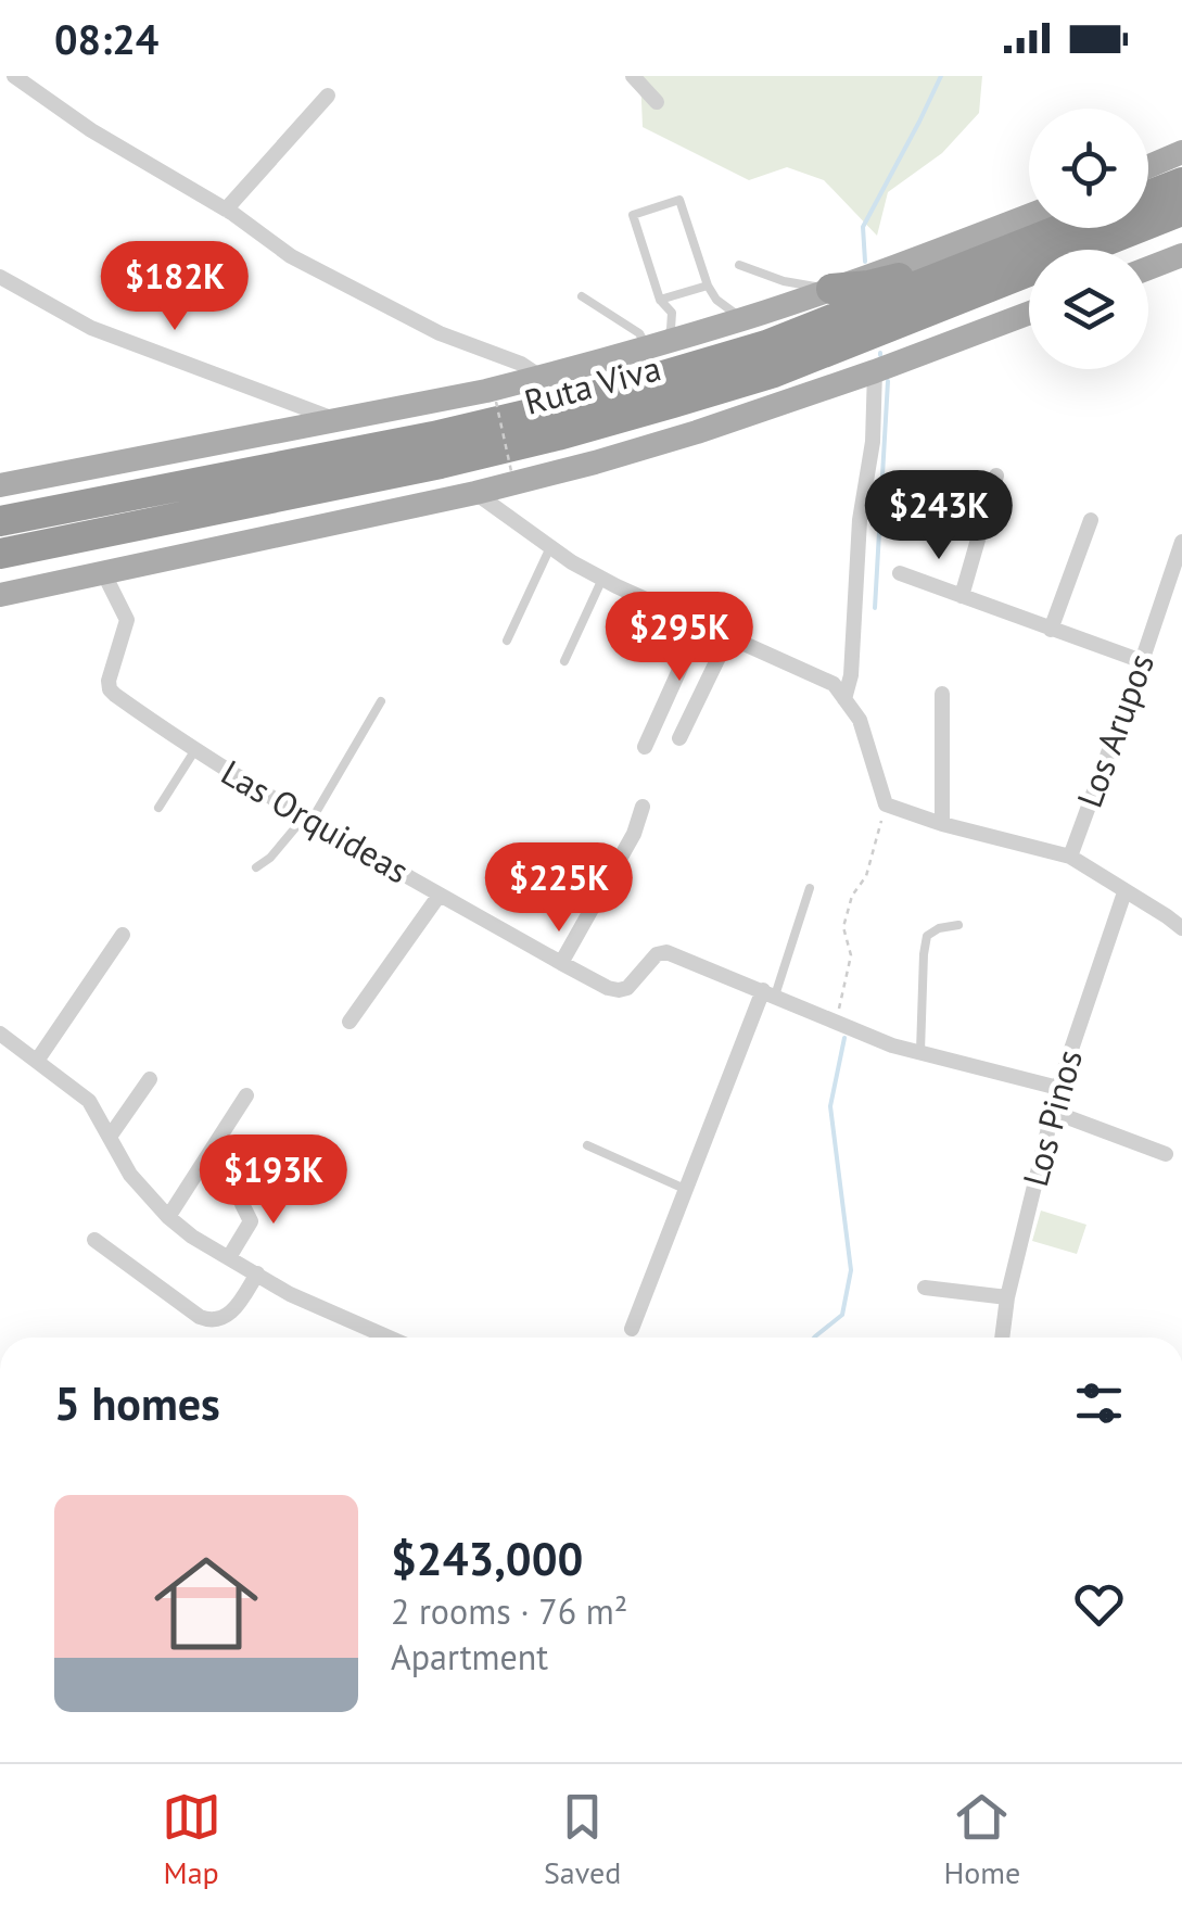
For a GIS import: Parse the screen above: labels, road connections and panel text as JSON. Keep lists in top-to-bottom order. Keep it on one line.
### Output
{"streets":{"highway":["Ruta Viva"],"street":["Los Arupos","Las Orquideas","Los Pinos"]},"crossings":[["Ruta Viva","Las Orquideas"],["Las Orquideas","Los Pinos"]],"page":{"status":"08:24","price":["$182K","$243K","$295K","$225K","$193K"],"heading":"5 homes","list":[{"name":"$243,000","note":"2 rooms · 76 m² · Apartment"}],"tabs":["Map","Saved","Home"]}}
